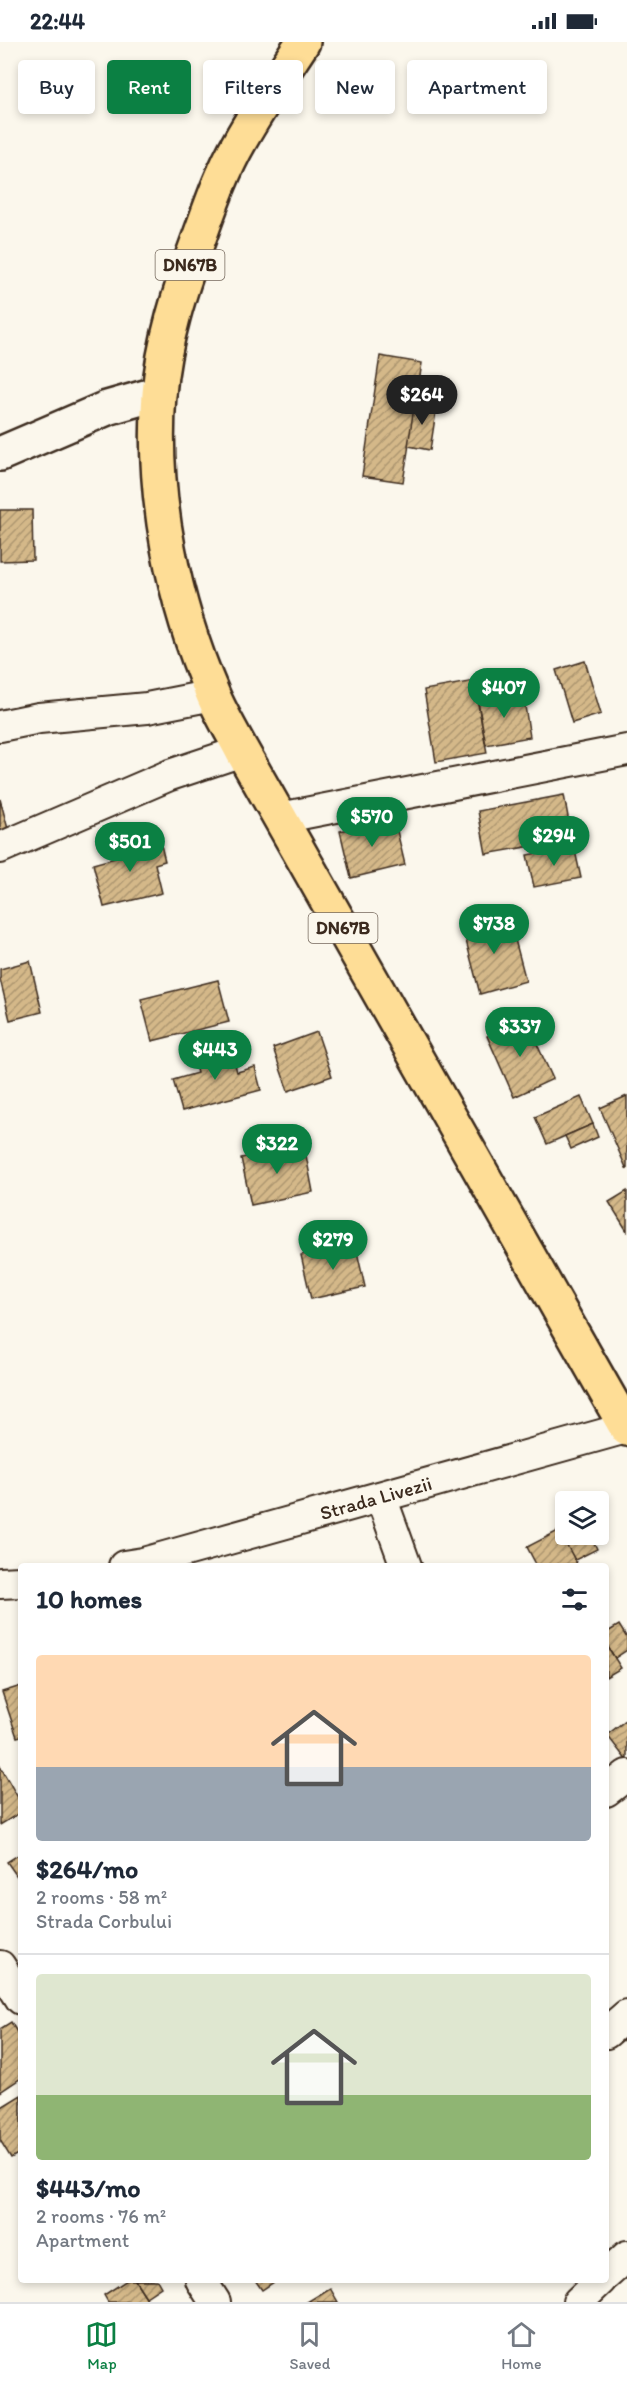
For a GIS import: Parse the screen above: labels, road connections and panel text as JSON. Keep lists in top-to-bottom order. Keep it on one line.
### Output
{"streets":{"main road":["DN67B"],"street":["Strada Livezii"]},"crossings":[["DN67B","Strada Livezii"]],"page":{"status":"22:44","chip":["Buy","Rent","Filters","New","Apartment"],"price":["$264","$407","$570","$294","$501","$738","$337","$443","$322","$279"],"heading":"10 homes","list":[{"name":"$264/mo","note":"2 rooms · 58 m² · Strada Corbului"},{"name":"$443/mo","note":"2 rooms · 76 m² · Apartment"}],"tabs":["Map","Saved","Home"]}}
